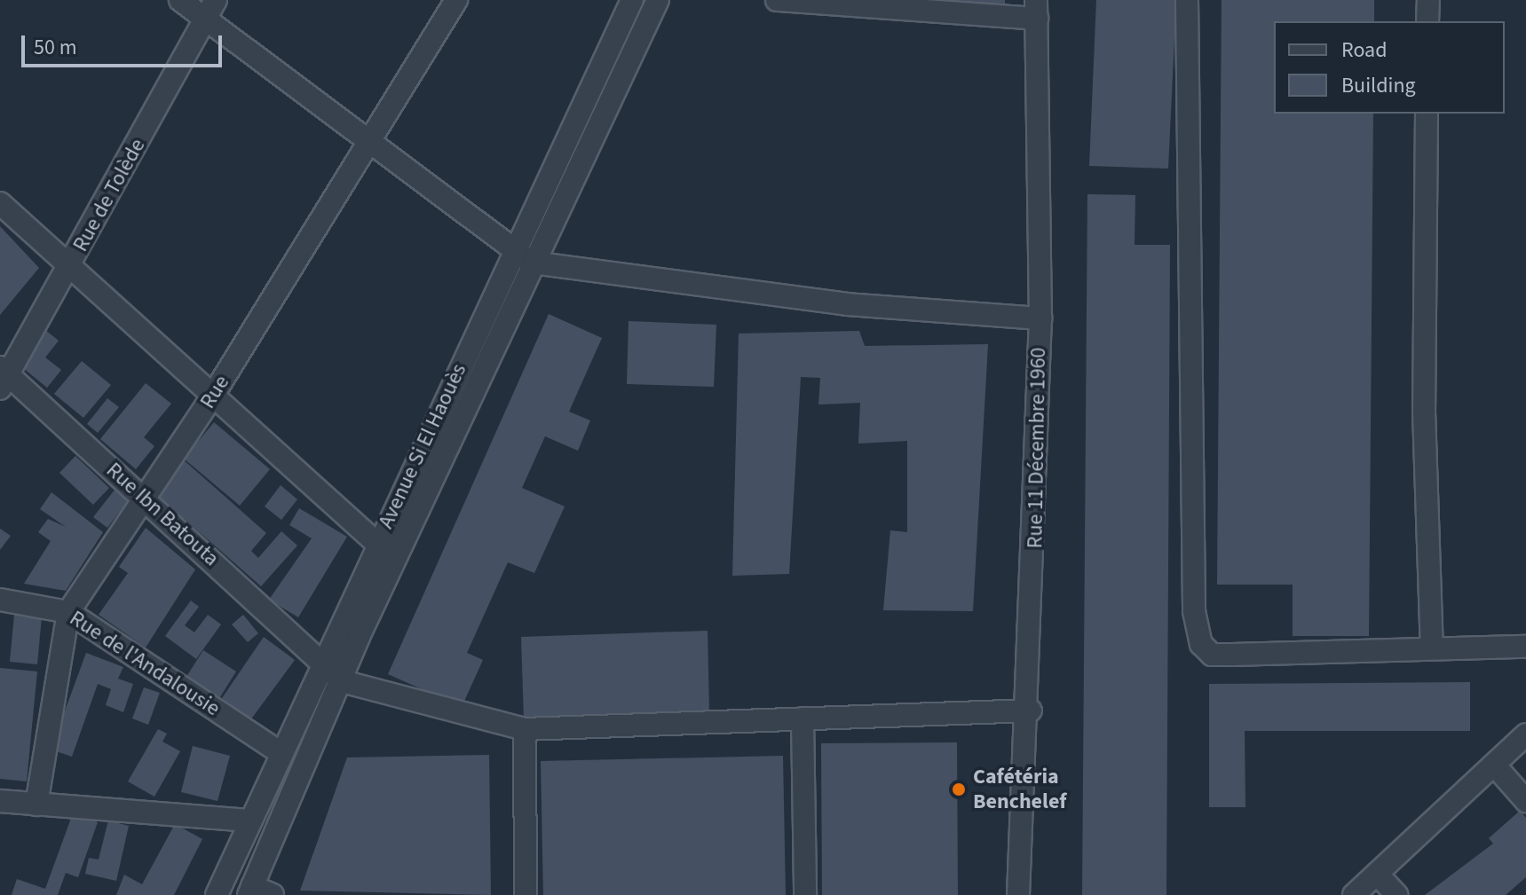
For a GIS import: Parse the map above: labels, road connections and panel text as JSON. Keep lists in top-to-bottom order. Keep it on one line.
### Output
{"streets":{"street":["Rue de Tolède","Rue","Avenue Si El Haouès","Rue 11 Décembre 1960","Rue Ibn Batouta","Rue de l'Andalousie"]},"crossings":[["Rue de Tolède","Rue Ibn Batouta"],["Rue","Rue Ibn Batouta"],["Rue","Rue de l'Andalousie"],["Avenue Si El Haouès","Rue Ibn Batouta"],["Avenue Si El Haouès","Rue de l'Andalousie"]],"places":["Cafétéria Benchelef"],"legend":["Road","Building"],"scale_bar":"50 m"}
